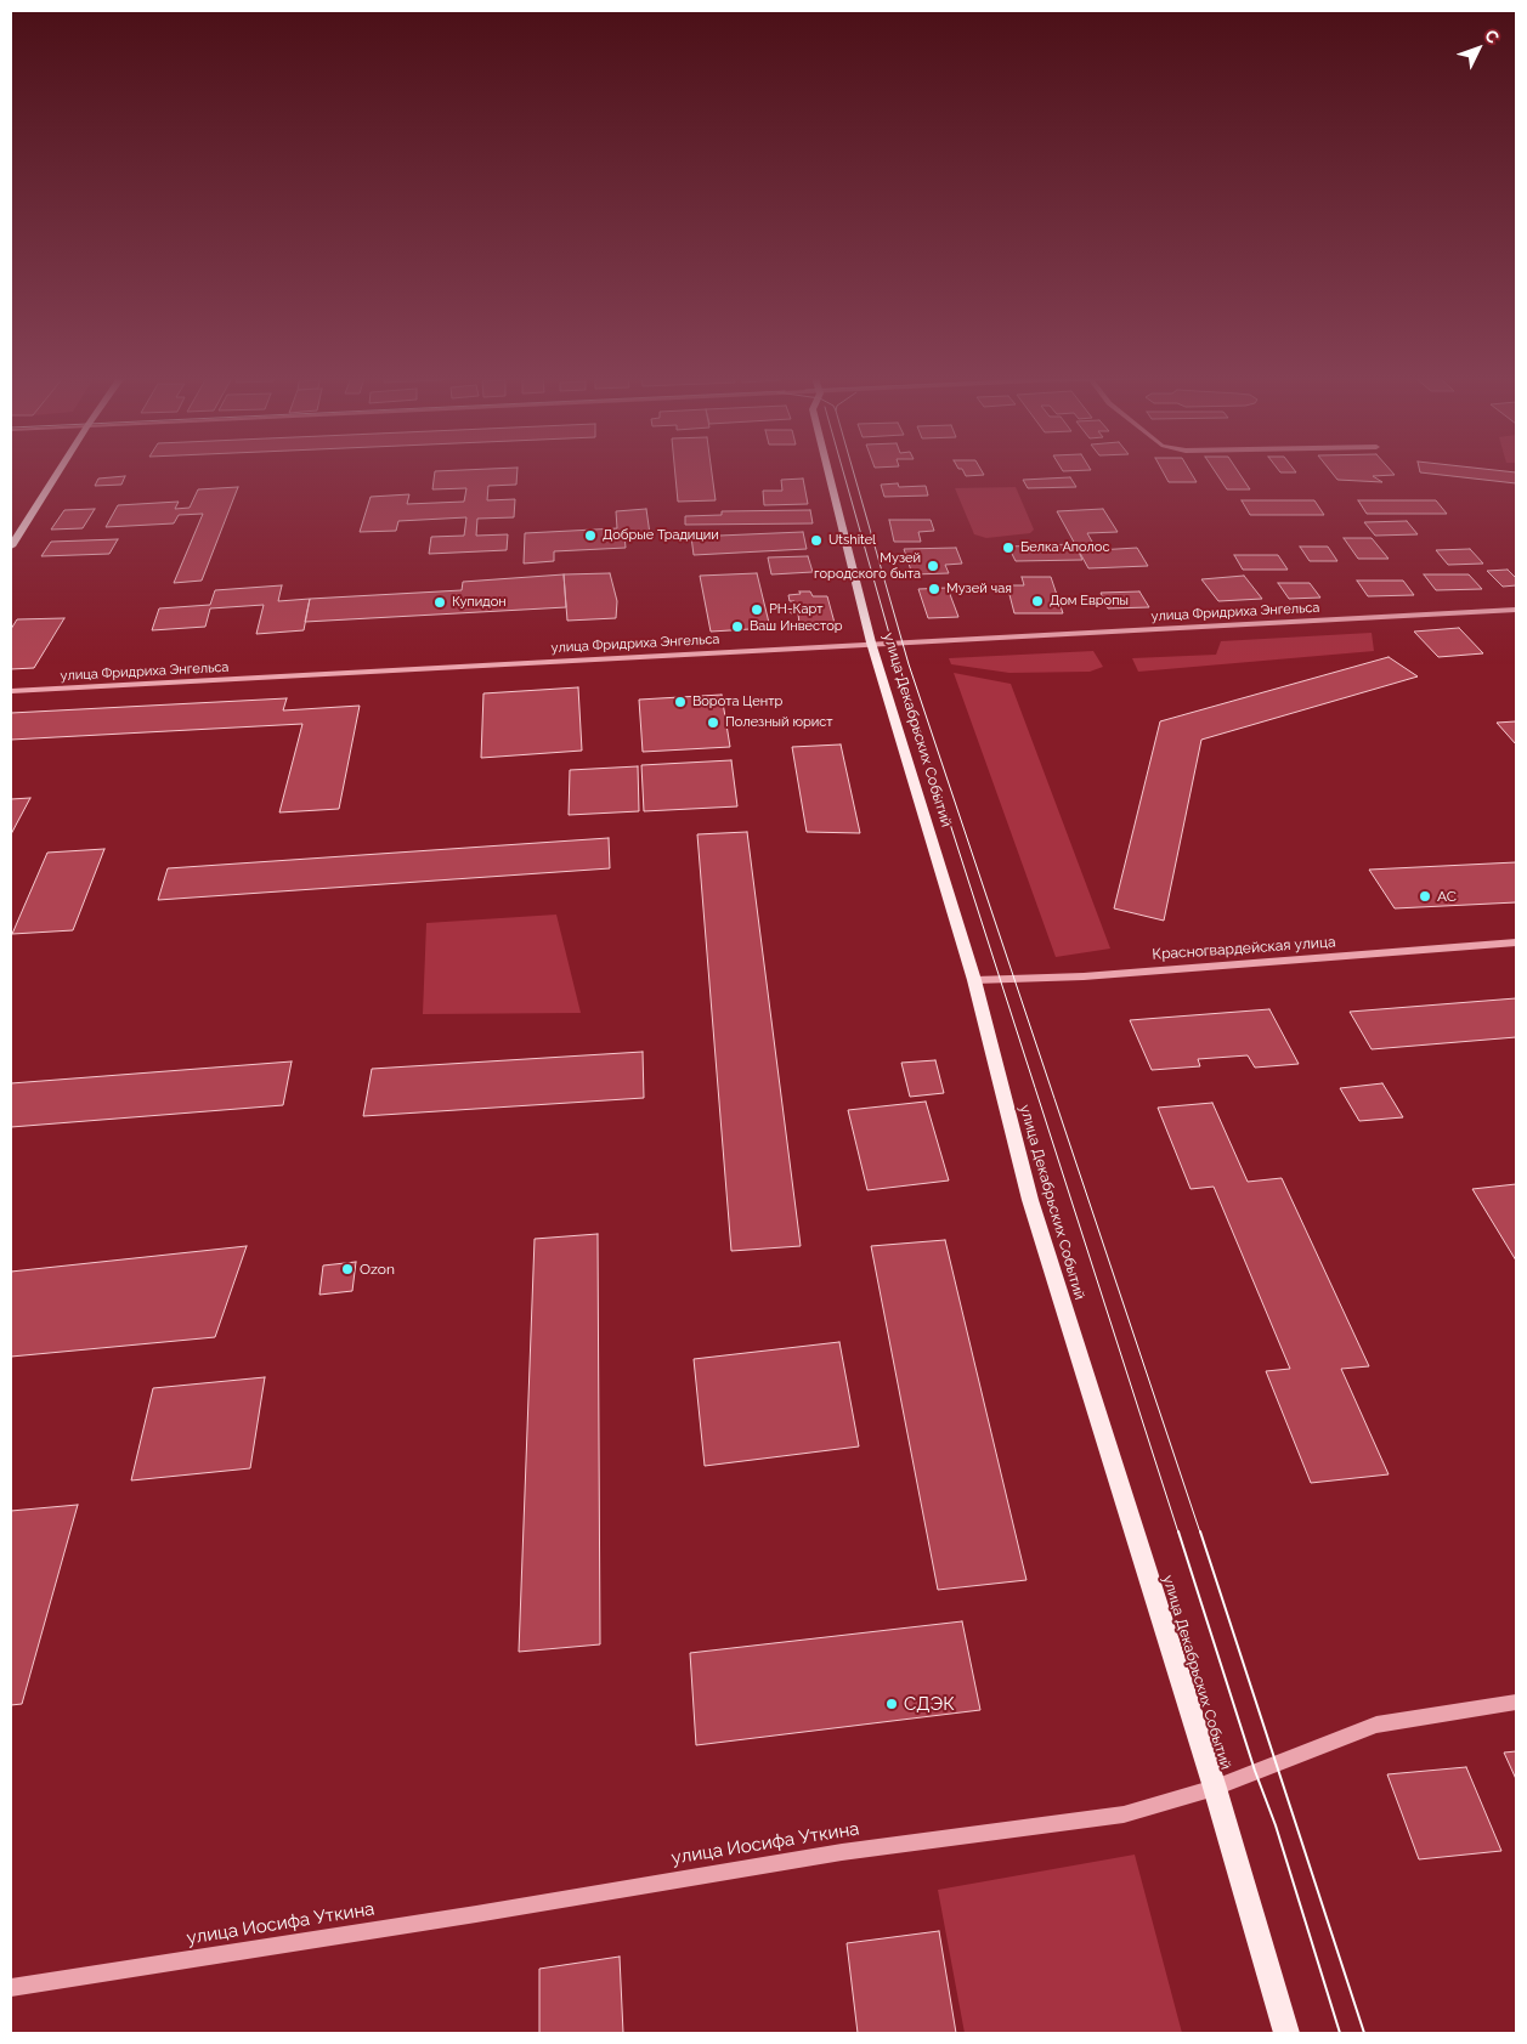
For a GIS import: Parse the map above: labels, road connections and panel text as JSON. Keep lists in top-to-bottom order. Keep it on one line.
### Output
{"streets":{"main road":["улица Декабрьских Событий"],"street":["улица Фридриха Энгельса","Красногвардейская улица","улица Иосифа Уткина"]},"crossings":[["улица Фридриха Энгельса","улица Декабрьских Событий"],["улица Декабрьских Событий","Красногвардейская улица"],["улица Декабрьских Событий","улица Иосифа Уткина"]],"places":["Добрые Традиции","Utshitel","Белка Аполос","Музей городского быта","Музей чая","Дом Европы","Купидон","РН-Карт","Ваш Инвестор","Ворота Центр","Полезный юрист","АС","Ozon","СДЭК"],"north":"top right"}
